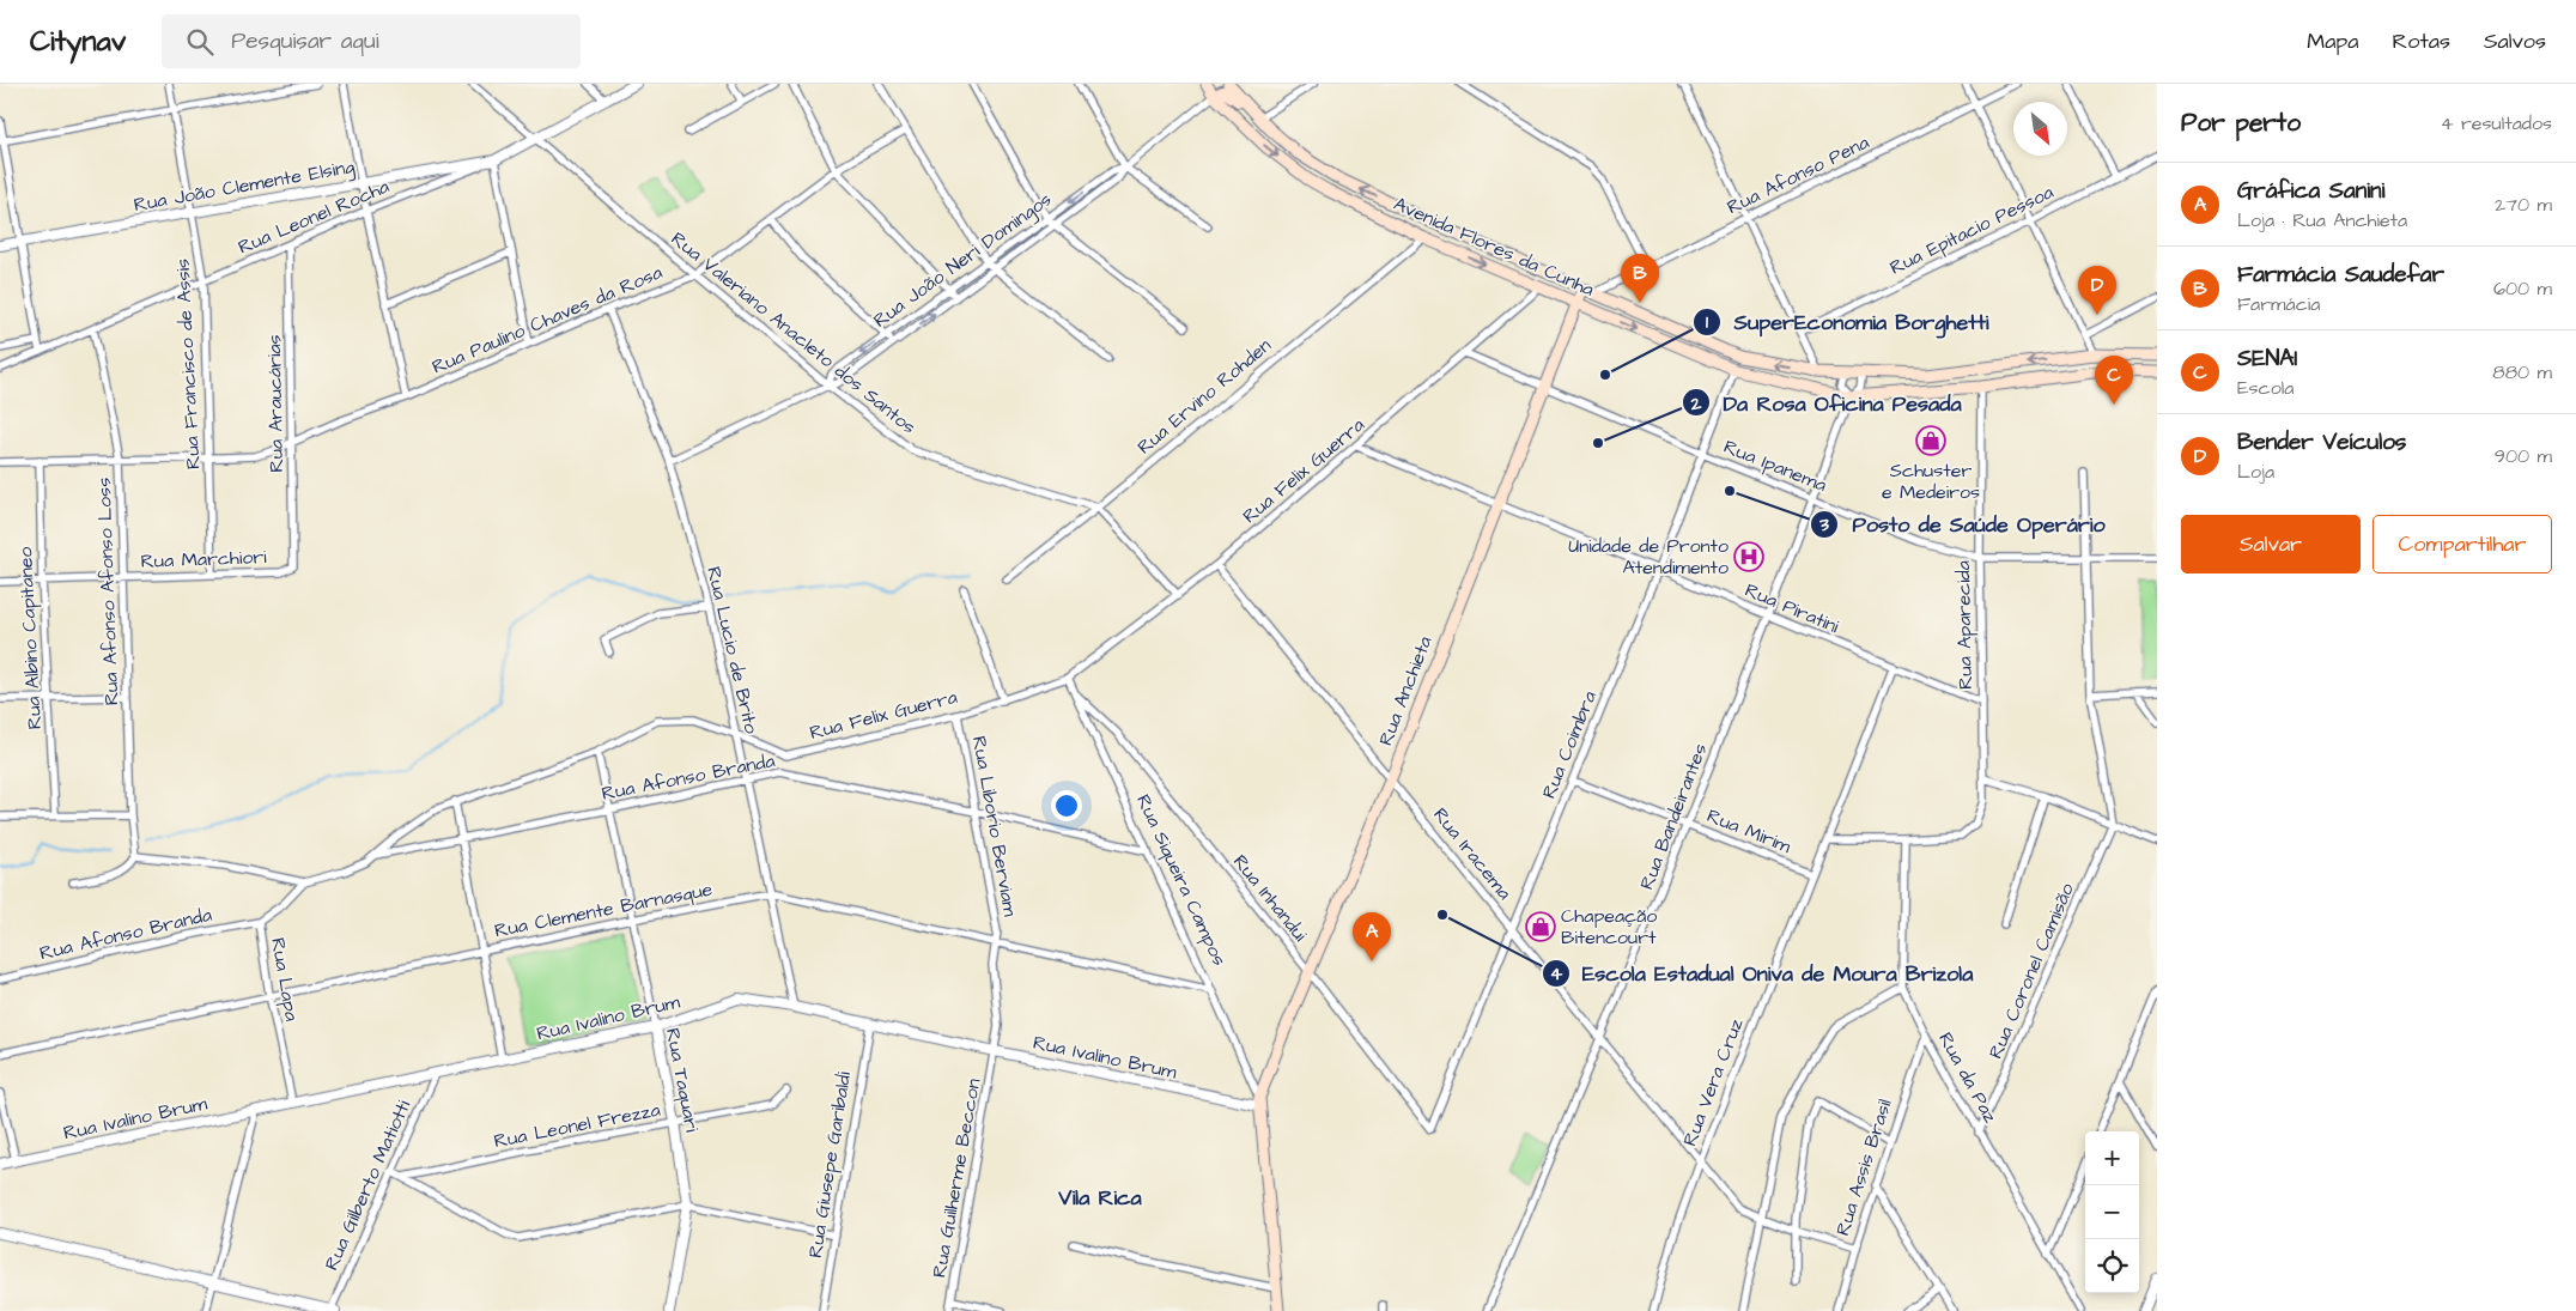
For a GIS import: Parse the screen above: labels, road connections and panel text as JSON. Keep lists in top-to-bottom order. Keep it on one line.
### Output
{"streets":{"main road":["Avenida Flores da Cunha","Rua Anchieta","Rua Siqueira Campos"],"street":["Rua Afonso Pena","Rua João Clemente Elsing","Rua Leonel Rocha","Rua Epitacio Pessoa","Rua João Neri Domingos","Rua Paulino Chaves da Rosa","Rua Valeriano Anacleto dos Santos","Rua Francisco de Assis","Rua Ervino Rohden","Rua Araucárias","Rua Ipanema","Rua Felix Guerra","Rua Marchiori","Rua Afonso Afonso Loss","Rua Piratini","Rua Aparecida","Rua Albino Capitaneo","Rua Lucio de Brito","Rua Coimbra","Rua Afonso Branda","Rua Bandeirantes","Rua Liborio Berviam","Rua Mirim","Rua Iracema","Rua Inhandui","Rua Clemente Barnasque","Rua Coronel Camisão","Rua Lapa","Rua Ivalino Brum","Rua da Paz","Rua Taquari","Rua Vera Cruz","Rua Leonel Frezza","Rua Giusepe Garibaldi","Rua Assis Brasil","Rua Guilherme Beccon","Rua Gilberto Matiotti"]},"crossings":[["Rua Afonso Pena","Avenida Flores da Cunha"],["Rua João Clemente Elsing","Rua Leonel Rocha"],["Rua João Clemente Elsing","Rua Francisco de Assis"],["Rua Leonel Rocha","Rua Valeriano Anacleto dos Santos"],["Rua Leonel Rocha","Rua Francisco de Assis"],["Rua Leonel Rocha","Rua Araucárias"],["Rua Leonel Rocha","Rua Afonso Afonso Loss"],["Avenida Flores da Cunha","Rua João Neri Domingos"],["Avenida Flores da Cunha","Rua Ervino Rohden"],["Avenida Flores da Cunha","Rua Felix Guerra"],["Avenida Flores da Cunha","Rua Aparecida"],["Avenida Flores da Cunha","Rua Anchieta"],["Avenida Flores da Cunha","Rua Coimbra"],["Avenida Flores da Cunha","Rua Bandeirantes"],["Rua João Neri Domingos","Rua Valeriano Anacleto dos Santos"],["Rua João Neri Domingos","Rua Lucio de Brito"],["Rua Paulino Chaves da Rosa","Rua Valeriano Anacleto dos Santos"],["Rua Paulino Chaves da Rosa","Rua Francisco de Assis"],["Rua Paulino Chaves da Rosa","Rua Araucárias"],["Rua Paulino Chaves da Rosa","Rua Afonso Afonso Loss"],["Rua Paulino Chaves da Rosa","Rua Albino Capitaneo"],["Rua Paulino Chaves da Rosa","Rua Lucio de Brito"],["Rua Valeriano Anacleto dos Santos","Rua Ervino Rohden"],["Rua Francisco de Assis","Rua Marchiori"],["Rua Araucárias","Rua Marchiori"],["Rua Ipanema","Rua Felix Guerra"],["Rua Ipanema","Rua Aparecida"],["Rua Ipanema","Rua Anchieta"],["Rua Ipanema","Rua Coimbra"],["Rua Ipanema","Rua Bandeirantes"],["Rua Felix Guerra","Rua Piratini"],["Rua Felix Guerra","Rua Lucio de Brito"],["Rua Felix Guerra","Rua Afonso Branda"],["Rua Felix Guerra","Rua Liborio Berviam"],["Rua Felix Guerra","Rua Iracema"],["Rua Felix Guerra","Rua Siqueira Campos"],["Rua Felix Guerra","Rua Lapa"],["Rua Felix Guerra","Rua Taquari"],["Rua Marchiori","Rua Afonso Afonso Loss"],["Rua Marchiori","Rua Albino Capitaneo"],["Rua Piratini","Rua Aparecida"],["Rua Piratini","Rua Anchieta"],["Rua Piratini","Rua Coimbra"],["Rua Piratini","Rua Bandeirantes"],["Rua Piratini","Rua Vera Cruz"],["Rua Aparecida","Rua da Paz"],["Rua Lucio de Brito","Rua Afonso Branda"],["Rua Lucio de Brito","Rua Clemente Barnasque"],["Rua Lucio de Brito","Rua Ivalino Brum"],["Rua Anchieta","Rua Iracema"],["Rua Anchieta","Rua Siqueira Campos"],["Rua Anchieta","Rua Inhandui"],["Rua Anchieta","Rua Ivalino Brum"],["Rua Coimbra","Rua Mirim"],["Rua Coimbra","Rua Iracema"],["Rua Coimbra","Rua Inhandui"],["Rua Afonso Branda","Rua Liborio Berviam"],["Rua Afonso Branda","Rua Siqueira Campos"],["Rua Afonso Branda","Rua Lapa"],["Rua Afonso Branda","Rua Taquari"],["Rua Bandeirantes","Rua Mirim"],["Rua Bandeirantes","Rua Iracema"],["Rua Liborio Berviam","Rua Clemente Barnasque"],["Rua Liborio Berviam","Rua Ivalino Brum"],["Rua Liborio Berviam","Rua Guilherme Beccon"],["Rua Mirim","Rua Vera Cruz"],["Rua Iracema","Rua Vera Cruz"],["Rua Iracema","Rua Assis Brasil"],["Rua Siqueira Campos","Rua Inhandui"],["Rua Siqueira Campos","Rua Clemente Barnasque"],["Rua Siqueira Campos","Rua Ivalino Brum"],["Rua Clemente Barnasque","Rua Lapa"],["Rua Clemente Barnasque","Rua Taquari"],["Rua Coronel Camisão","Rua da Paz"],["Rua Lapa","Rua Ivalino Brum"],["Rua Ivalino Brum","Rua Taquari"],["Rua Ivalino Brum","Rua Giusepe Garibaldi"],["Rua Ivalino Brum","Rua Guilherme Beccon"],["Rua Ivalino Brum","Rua Gilberto Matiotti"],["Rua da Paz","Rua Assis Brasil"],["Rua Taquari","Rua Leonel Frezza"]],"districts":["Vila Rica"],"places":{"other":["SuperEconomia Borghetti","Da Rosa Oficina Pesada","Posto de Saúde Operário","Escola Estadual Oniva de Moura Brizola"],"shop":["Schuster e Medeiros","Chapeação Bitencourt"],"hospital":["Unidade de Pronto Atendimento"]},"north":"bottom right","page":{"header":"Citynav","search":"Pesquisar aqui","nav":["Mapa","Rotas","Salvos"],"heading":["Por perto","4 resultados"],"list":[{"mark":"A","name":"Gráfica Sanini","note":"Loja · Rua Anchieta","value":"270 m"},{"mark":"B","name":"Farmácia Saudefar","note":"Farmácia","value":"600 m"},{"mark":"C","name":"SENAI","note":"Escola","value":"880 m"},{"mark":"D","name":"Bender Veículos","note":"Loja","value":"900 m"}],"pins":["B","D","C","A"],"buttons":["Salvar","Compartilhar"],"map_buttons":["+","−"]}}
